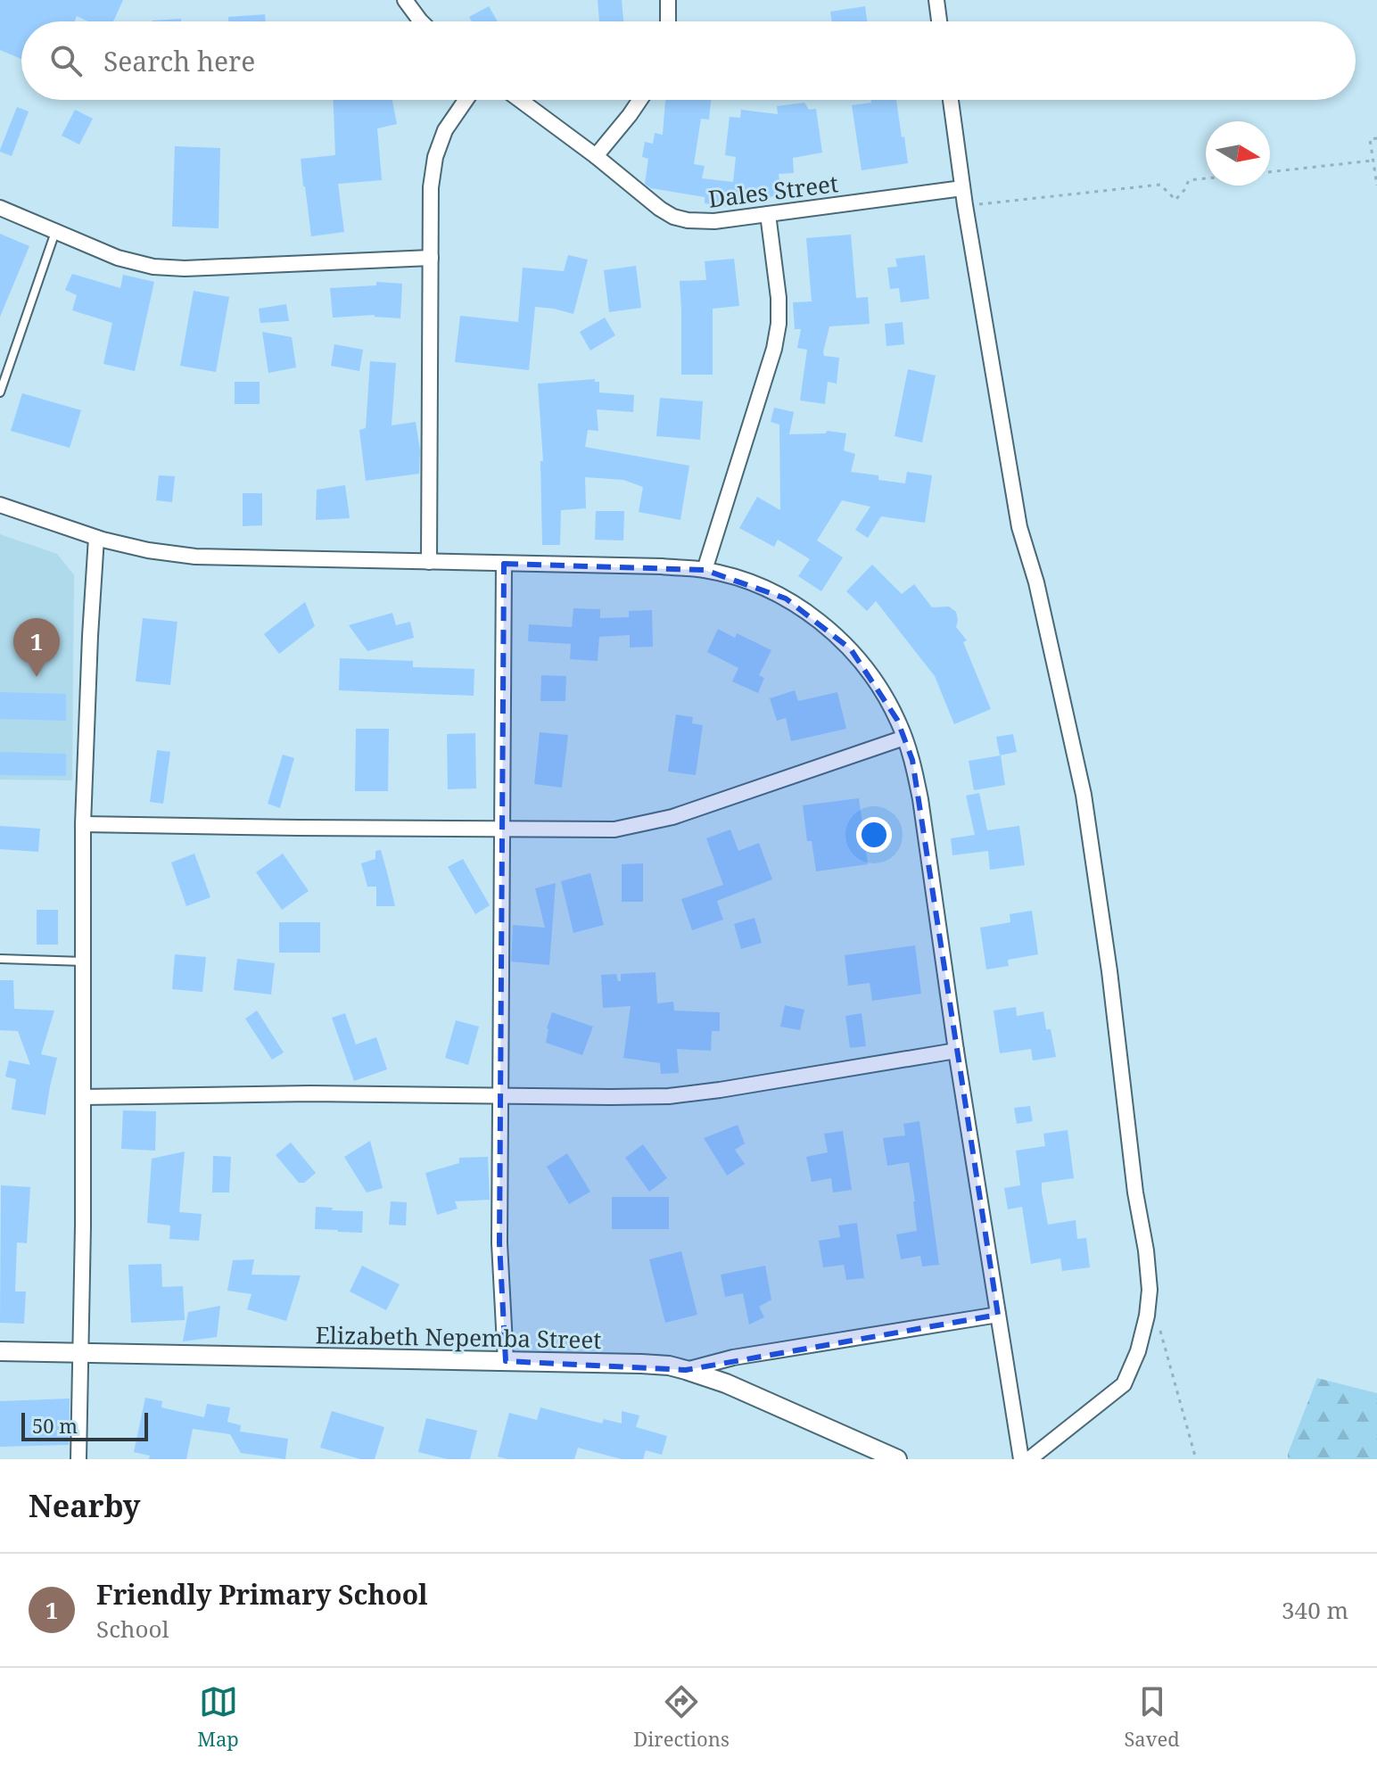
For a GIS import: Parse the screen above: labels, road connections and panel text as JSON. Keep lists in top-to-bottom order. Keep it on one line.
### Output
{"streets":{"street":["Dales Street","Elizabeth Nepemba Street"]},"scale_bar":"50 m","north":"right","page":{"search":"Search here","pins":"1","scale":"50 m","heading":"Nearby","list":[{"mark":"1","name":"Friendly Primary School","note":"School","value":"340 m"}],"nav":["Map","Directions","Saved"]}}
